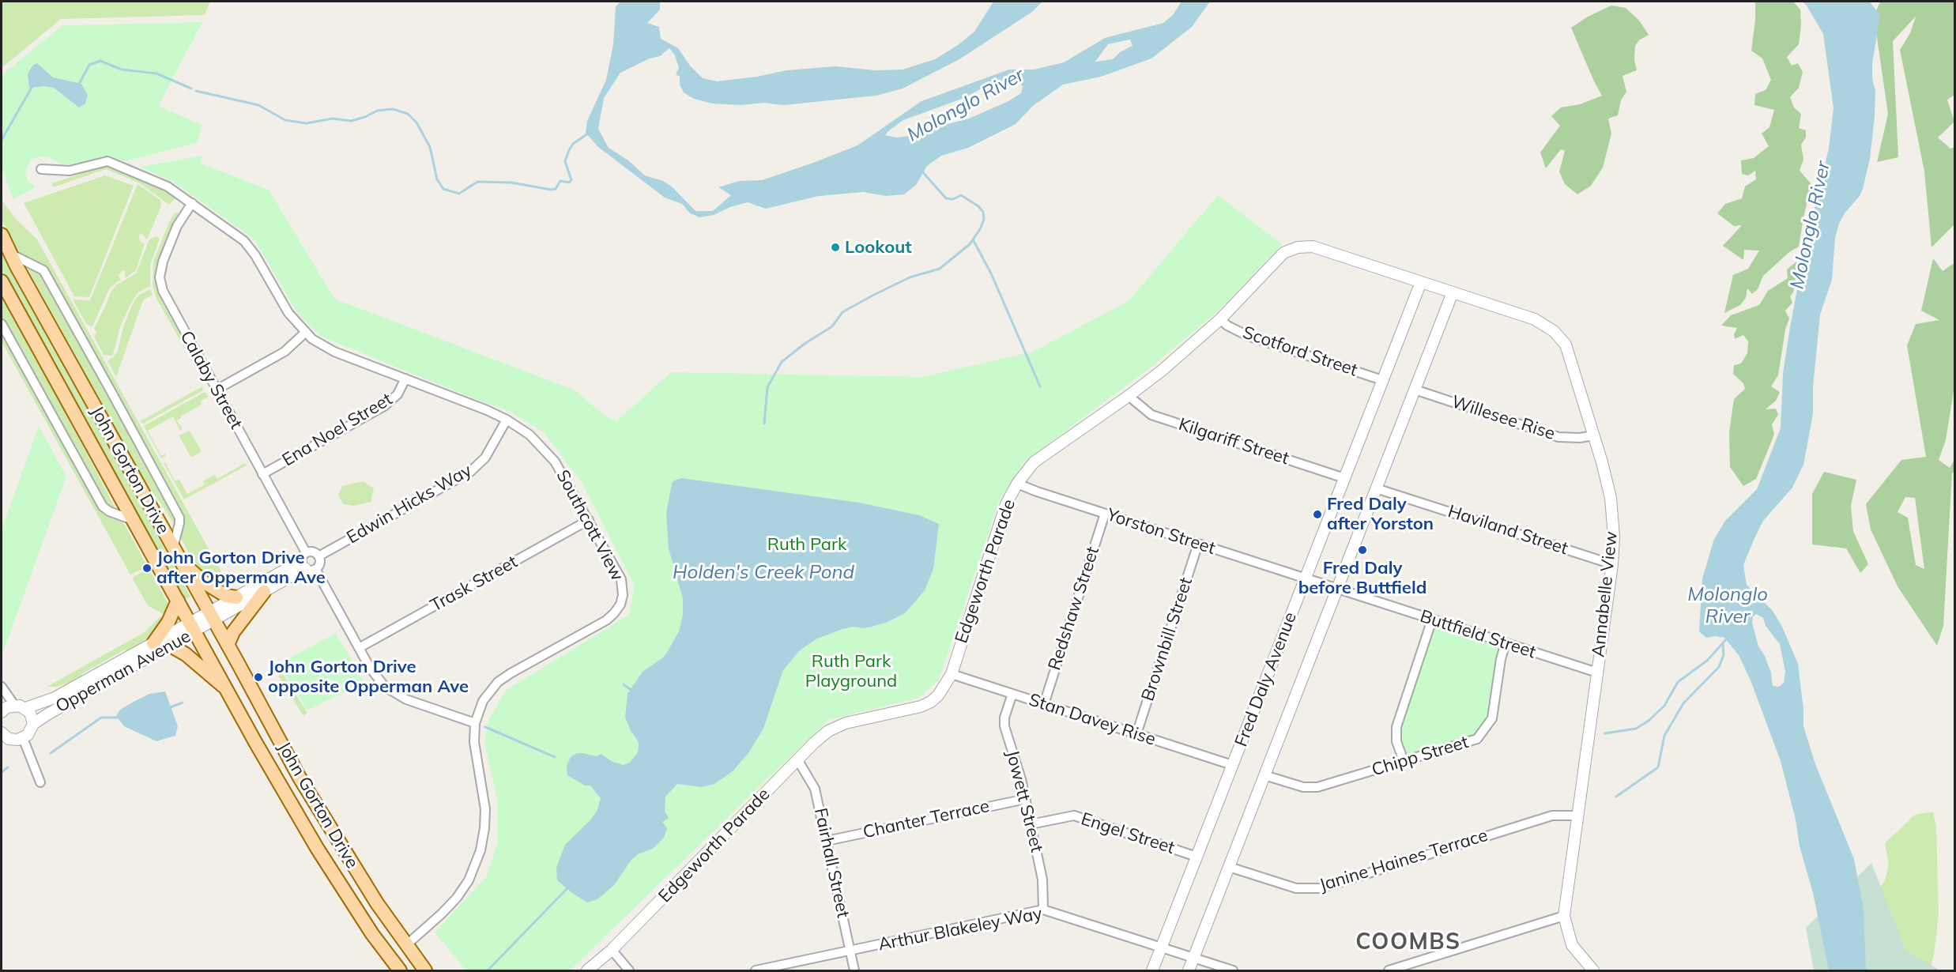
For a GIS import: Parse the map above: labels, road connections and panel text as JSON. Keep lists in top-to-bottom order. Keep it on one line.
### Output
{"streets":{"main road":["John Gorton Drive"],"street":["Scotford Street","Calaby Street","Willesee Rise","Ena Noel Street","Kilgariff Street","Edwin Hicks Way","Southcott View","Haviland Street","Yorston Street","Edgeworth Parade","Trask Street","Annabelle View","Redshaw Street","Buttfield Street","Brownbill Street","Opperman Avenue","Fred Daly Avenue","Stan Davey Rise","Chipp Street","Jowett Street","Chanter Terrace","Engel Street","Janine Haines Terrace","Fairhall Street","Arthur Blakeley Way"]},"crossings":[["Scotford Street","Edgeworth Parade"],["Scotford Street","Fred Daly Avenue"],["Calaby Street","Ena Noel Street"],["Calaby Street","Southcott View"],["Calaby Street","Trask Street"],["Willesee Rise","Annabelle View"],["Willesee Rise","Fred Daly Avenue"],["Ena Noel Street","Southcott View"],["Kilgariff Street","Edgeworth Parade"],["Kilgariff Street","Fred Daly Avenue"],["John Gorton Drive","Southcott View"],["John Gorton Drive","Opperman Avenue"],["Edwin Hicks Way","Southcott View"],["Southcott View","Trask Street"],["Haviland Street","Annabelle View"],["Haviland Street","Fred Daly Avenue"],["Yorston Street","Edgeworth Parade"],["Yorston Street","Redshaw Street"],["Yorston Street","Buttfield Street"],["Yorston Street","Brownbill Street"],["Yorston Street","Fred Daly Avenue"],["Edgeworth Parade","Annabelle View"],["Edgeworth Parade","Fred Daly Avenue"],["Edgeworth Parade","Stan Davey Rise"],["Edgeworth Parade","Fairhall Street"],["Annabelle View","Buttfield Street"],["Annabelle View","Fred Daly Avenue"],["Annabelle View","Janine Haines Terrace"],["Redshaw Street","Stan Davey Rise"],["Buttfield Street","Fred Daly Avenue"],["Buttfield Street","Chipp Street"],["Brownbill Street","Stan Davey Rise"],["Fred Daly Avenue","Stan Davey Rise"],["Fred Daly Avenue","Chipp Street"],["Fred Daly Avenue","Engel Street"],["Fred Daly Avenue","Janine Haines Terrace"],["Fred Daly Avenue","Arthur Blakeley Way"],["Stan Davey Rise","Jowett Street"],["Jowett Street","Chanter Terrace"],["Jowett Street","Engel Street"],["Jowett Street","Arthur Blakeley Way"],["Chanter Terrace","Fairhall Street"],["Fairhall Street","Arthur Blakeley Way"]],"districts":["COOMBS"],"water":["Molonglo River","Holden's Creek Pond"],"parks":["Ruth Park","Ruth Park Playground"],"places":["Lookout","Fred Daly after Yorston","Fred Daly before Buttfield","John Gorton Drive after Opperman Ave","John Gorton Drive opposite Opperman Ave"]}
